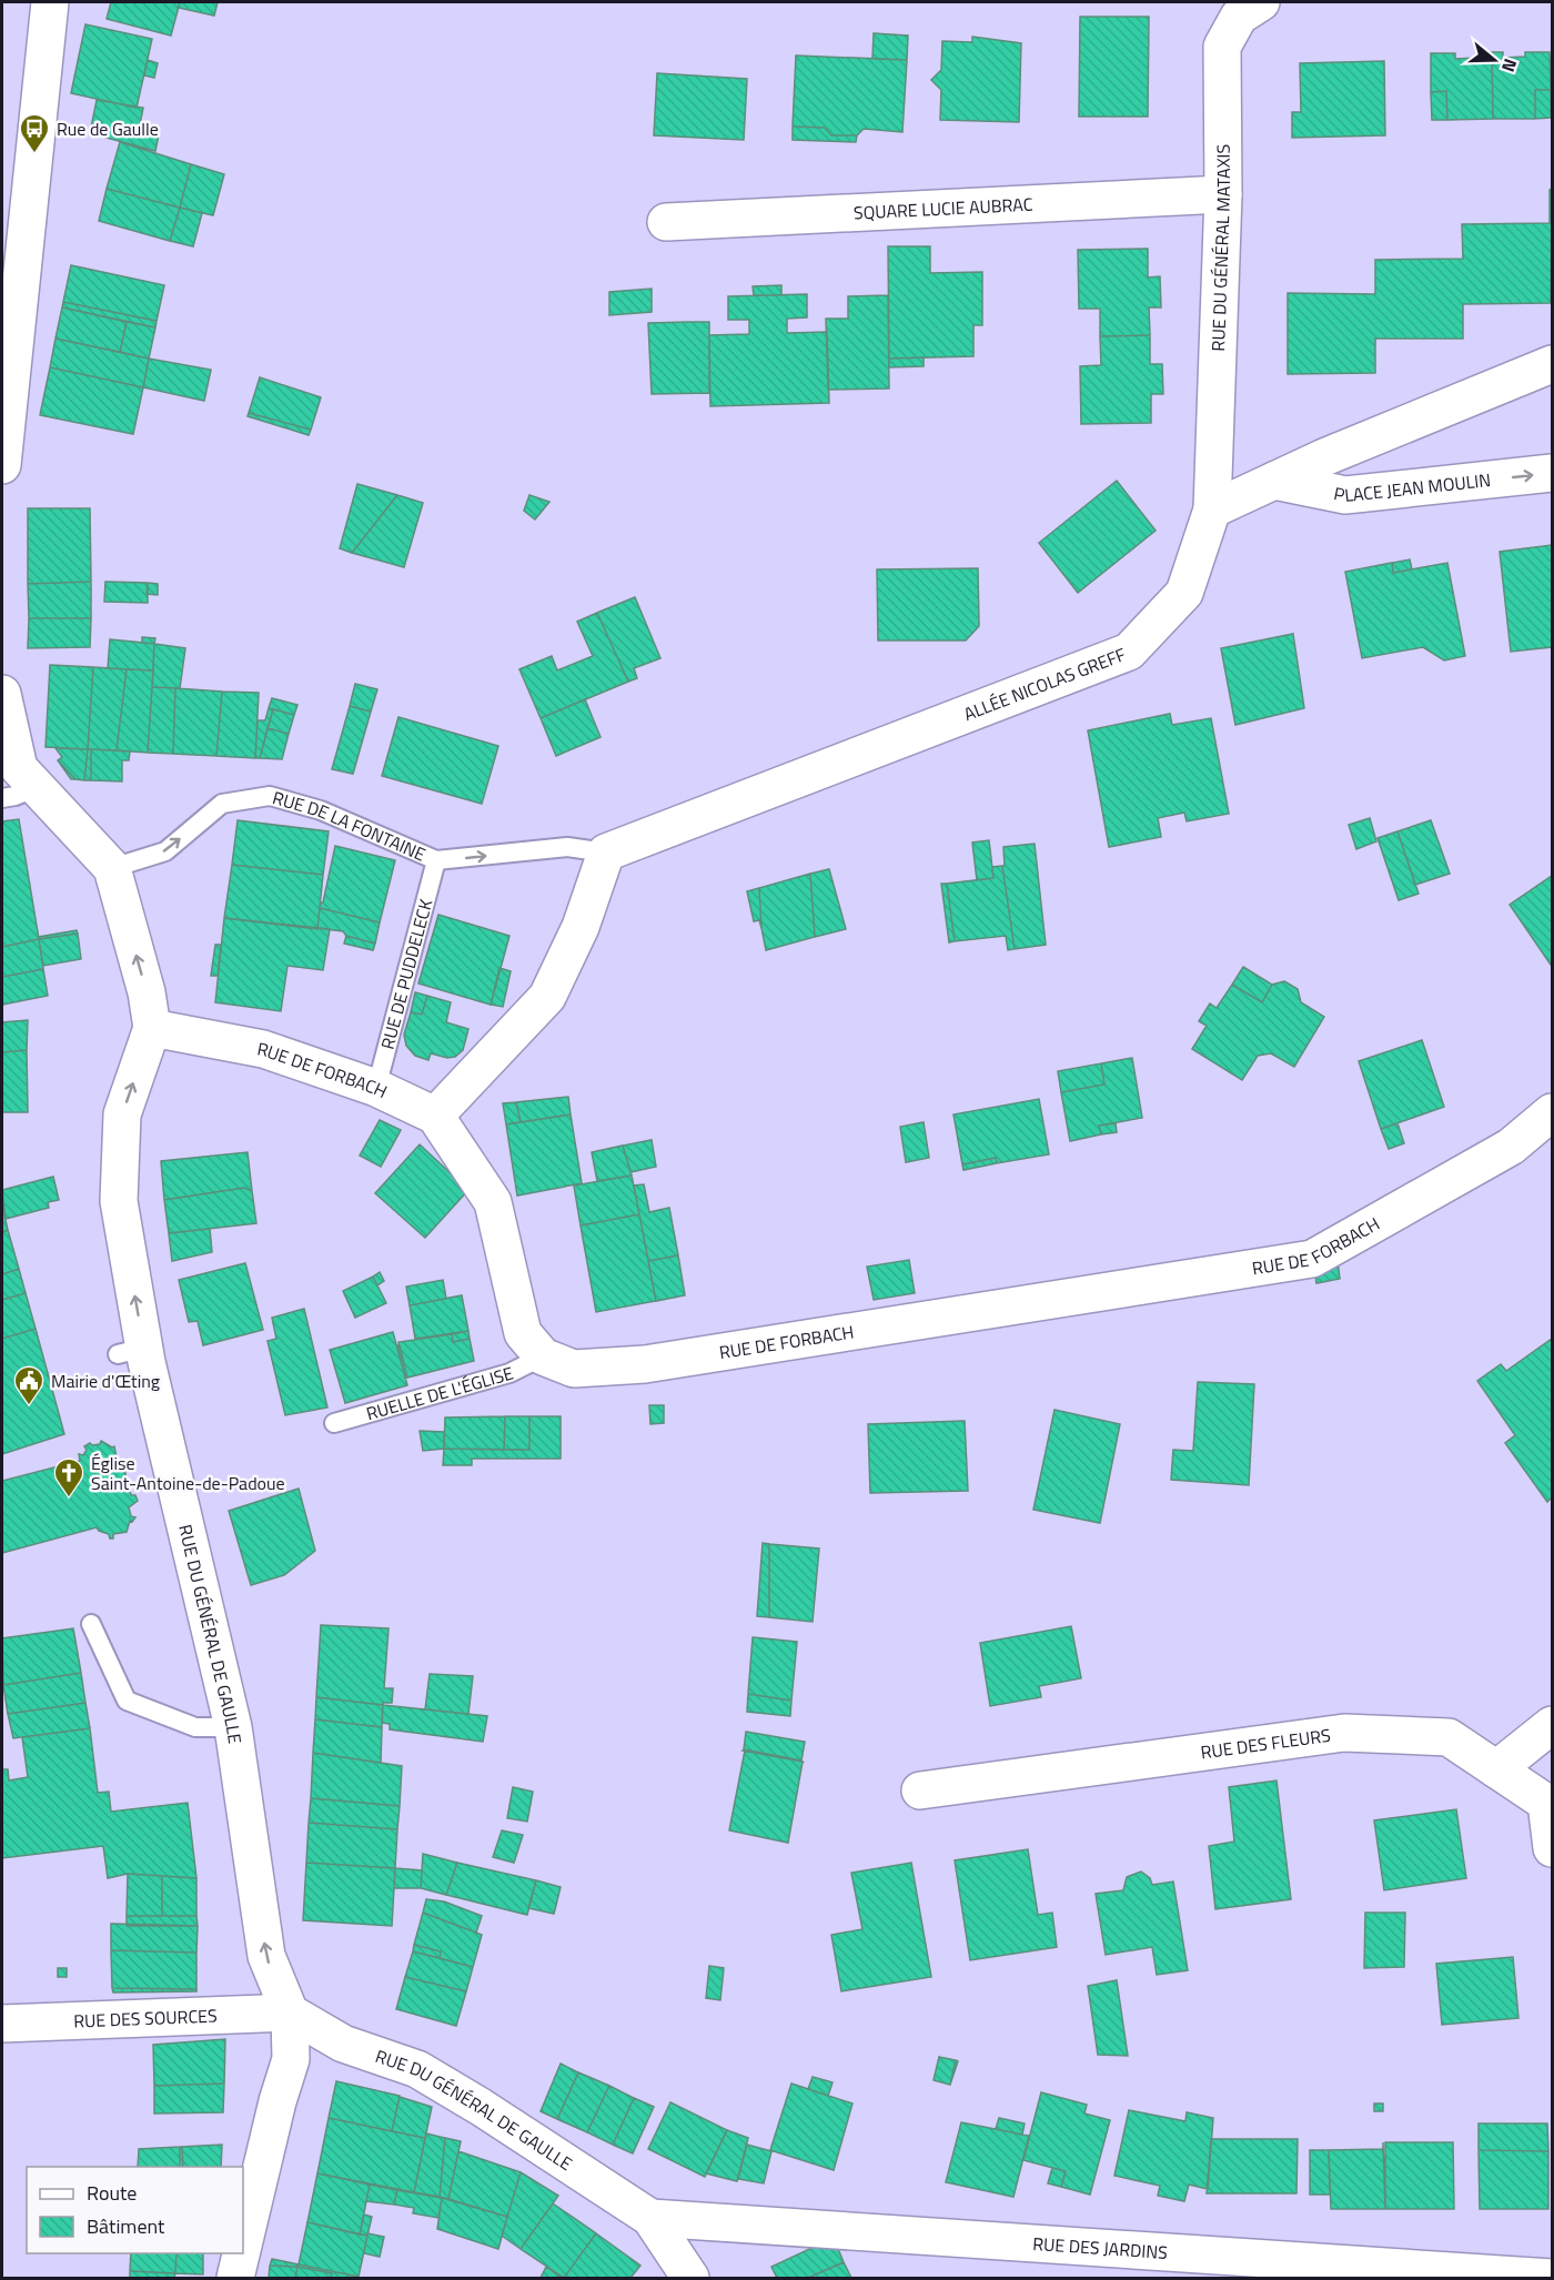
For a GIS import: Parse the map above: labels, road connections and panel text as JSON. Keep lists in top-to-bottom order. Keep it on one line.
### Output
{"streets":{"street":["SQUARE LUCIE AUBRAC","RUE DU GÉNÉRAL MATAXIS","PLACE JEAN MOULIN","ALLÉE NICOLAS GREFF","RUE DE FORBACH","RUE DU GÉNÉRAL DE GAULLE","RUE DES FLEURS","RUE DES SOURCES","RUE DES JARDINS"],"lane":["RUE DE LA FONTAINE","RUE DE PUDDELECK","RUELLE DE L'ÉGLISE"]},"crossings":[["SQUARE LUCIE AUBRAC","RUE DU GÉNÉRAL MATAXIS"],["RUE DU GÉNÉRAL MATAXIS","ALLÉE NICOLAS GREFF"],["ALLÉE NICOLAS GREFF","RUE DE LA FONTAINE"],["RUE DE LA FONTAINE","RUE DE PUDDELECK"],["RUE DE LA FONTAINE","RUE DU GÉNÉRAL DE GAULLE"],["RUE DE PUDDELECK","RUE DE FORBACH"],["RUE DE FORBACH","RUELLE DE L'ÉGLISE"],["RUE DE FORBACH","RUE DU GÉNÉRAL DE GAULLE"],["RUE DU GÉNÉRAL DE GAULLE","RUE DES SOURCES"],["RUE DU GÉNÉRAL DE GAULLE","RUE DES JARDINS"]],"one_way":["RUE DE LA FONTAINE","RUE DU GÉNÉRAL DE GAULLE"],"places":{"bus stop":["Rue de Gaulle"],"public building":["Mairie d'Œting"],"church":["Église Saint-Antoine-de-Padoue"]},"legend":["Route","Bâtiment"],"north":"right"}
